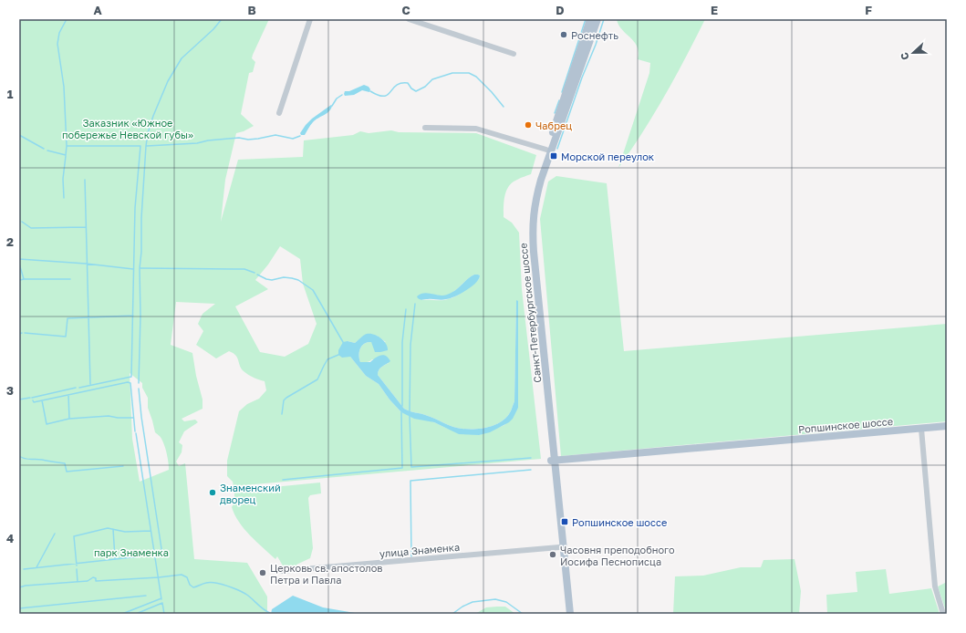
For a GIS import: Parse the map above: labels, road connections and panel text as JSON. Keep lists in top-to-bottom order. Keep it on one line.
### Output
{"streets":{"main road":["Санкт-Петербургское шоссе","Ропшинское шоссе"],"street":["улица Знаменка"]},"crossings":[["Санкт-Петербургское шоссе","Ропшинское шоссе"],["Санкт-Петербургское шоссе","улица Знаменка"]],"parks":["Заказник «Южное побережье Невской губы»","парк Знаменка"],"places":{"other":["Роснефть","Чабрец","Знаменский дворец","Часовня преподобного Иосифа Песнописца","Церковь св. апостолов Петра и Павла"],"transit":["Морской переулок","Ропшинское шоссе"]},"north":"left","grid":{"columns":["A","B","C","D","E","F"],"rows":["1","2","3","4"]}}
